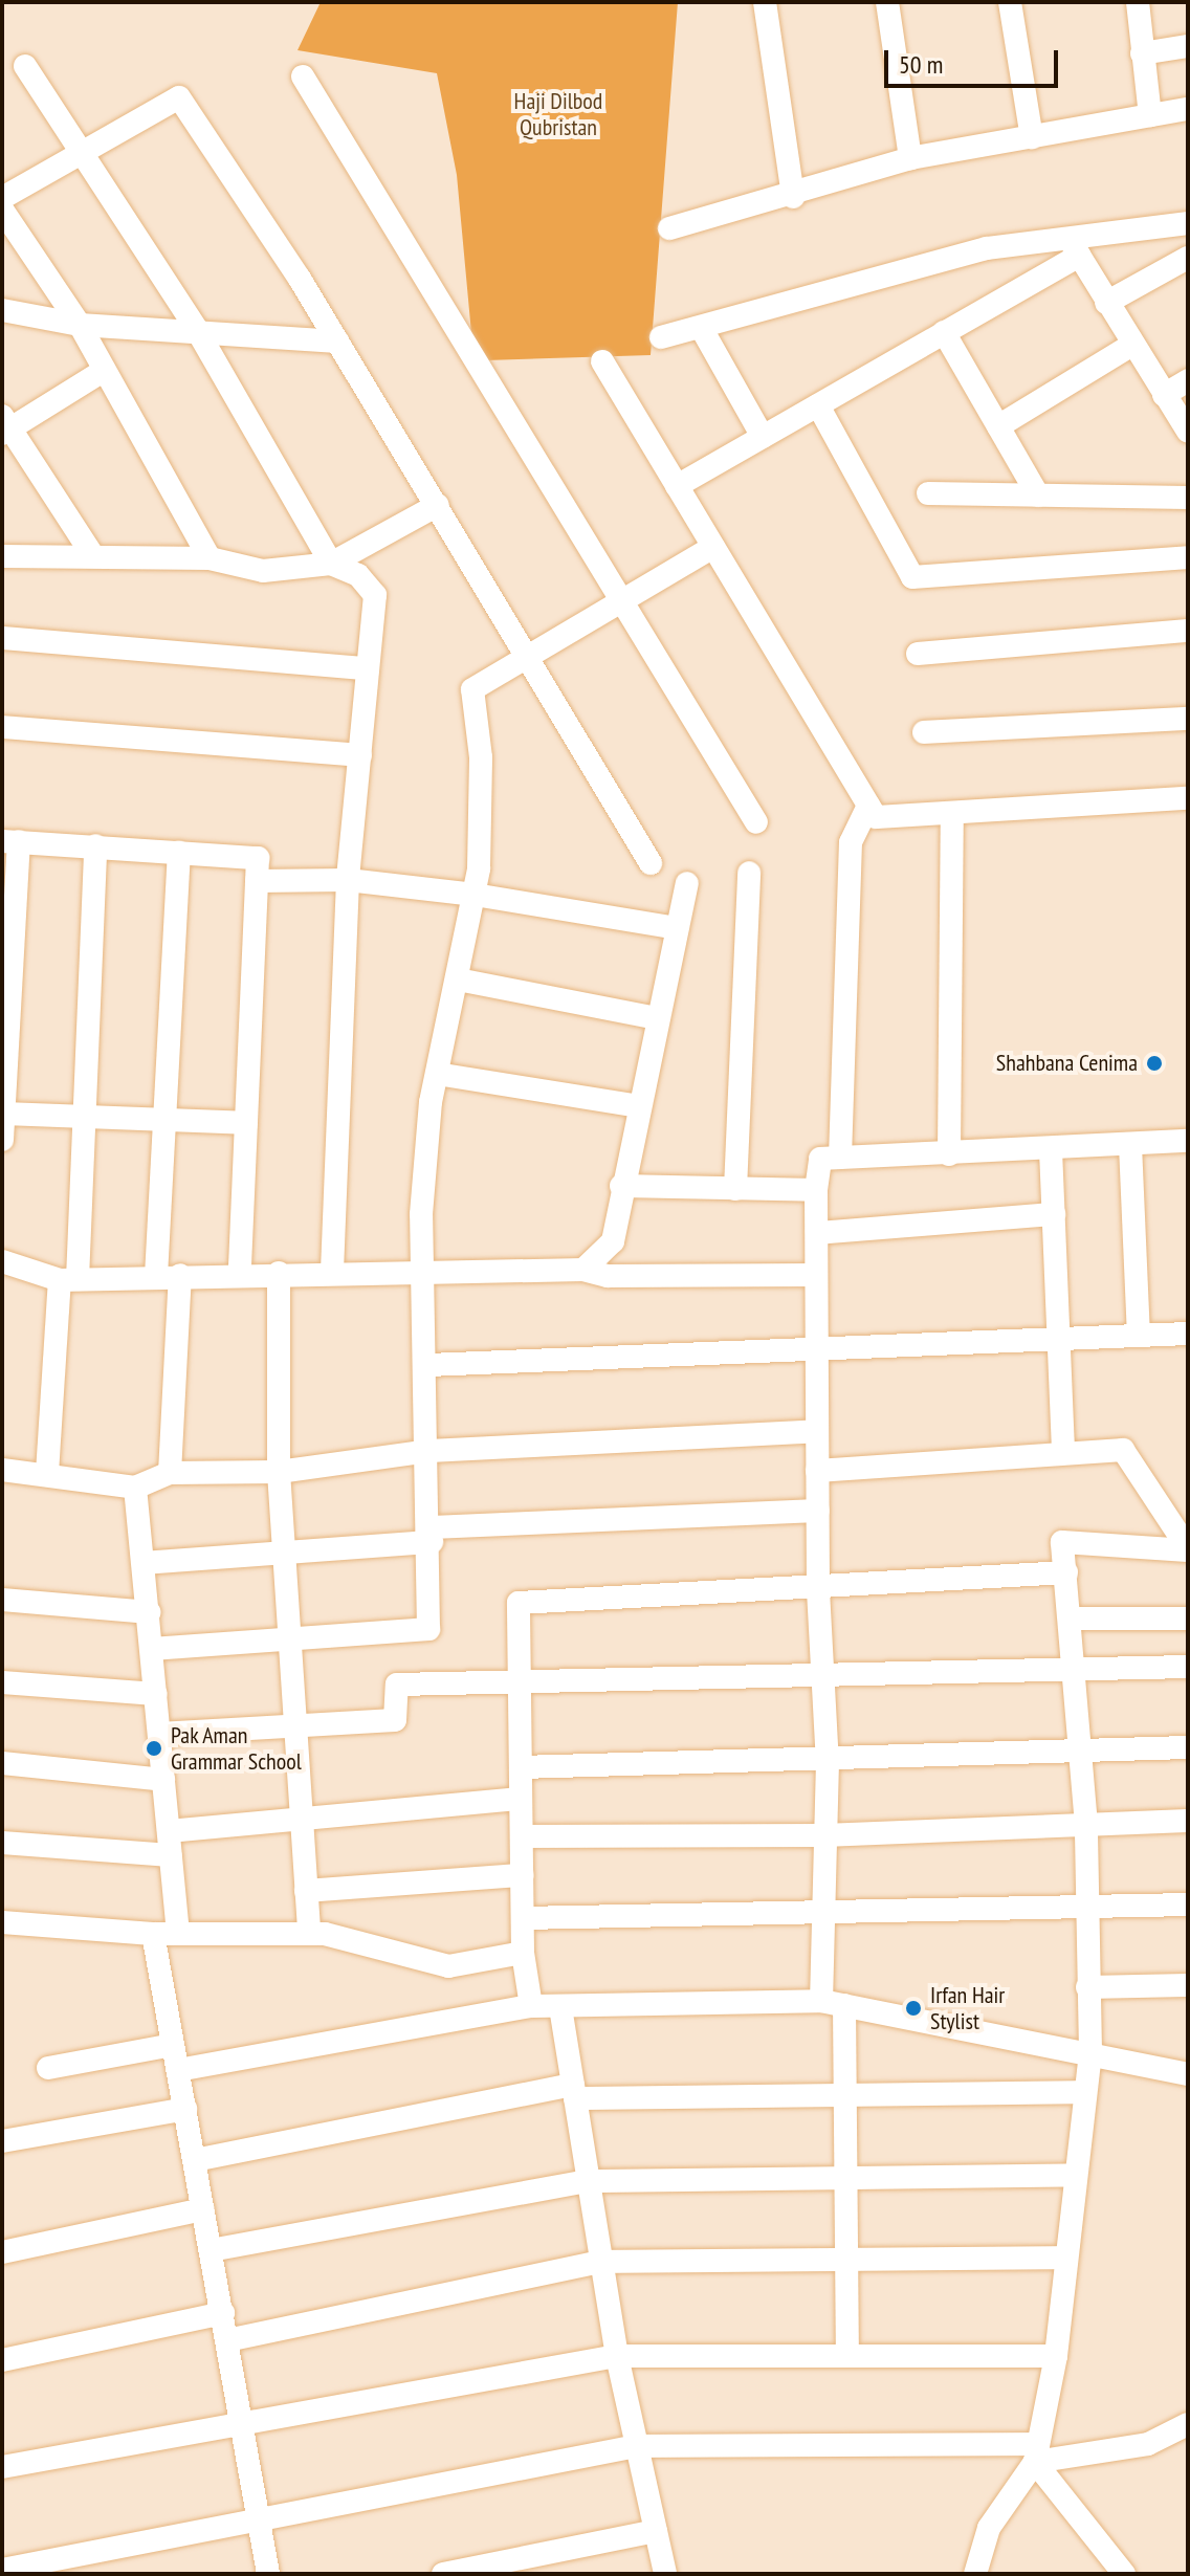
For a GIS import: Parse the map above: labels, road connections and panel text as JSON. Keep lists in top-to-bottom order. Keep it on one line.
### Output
{"parks":["Haji Dilbod Qubristan"],"places":["Shahbana Cenima","Pak Aman Grammar School","Irfan Hair Stylist"],"scale_bar":"50 m"}
